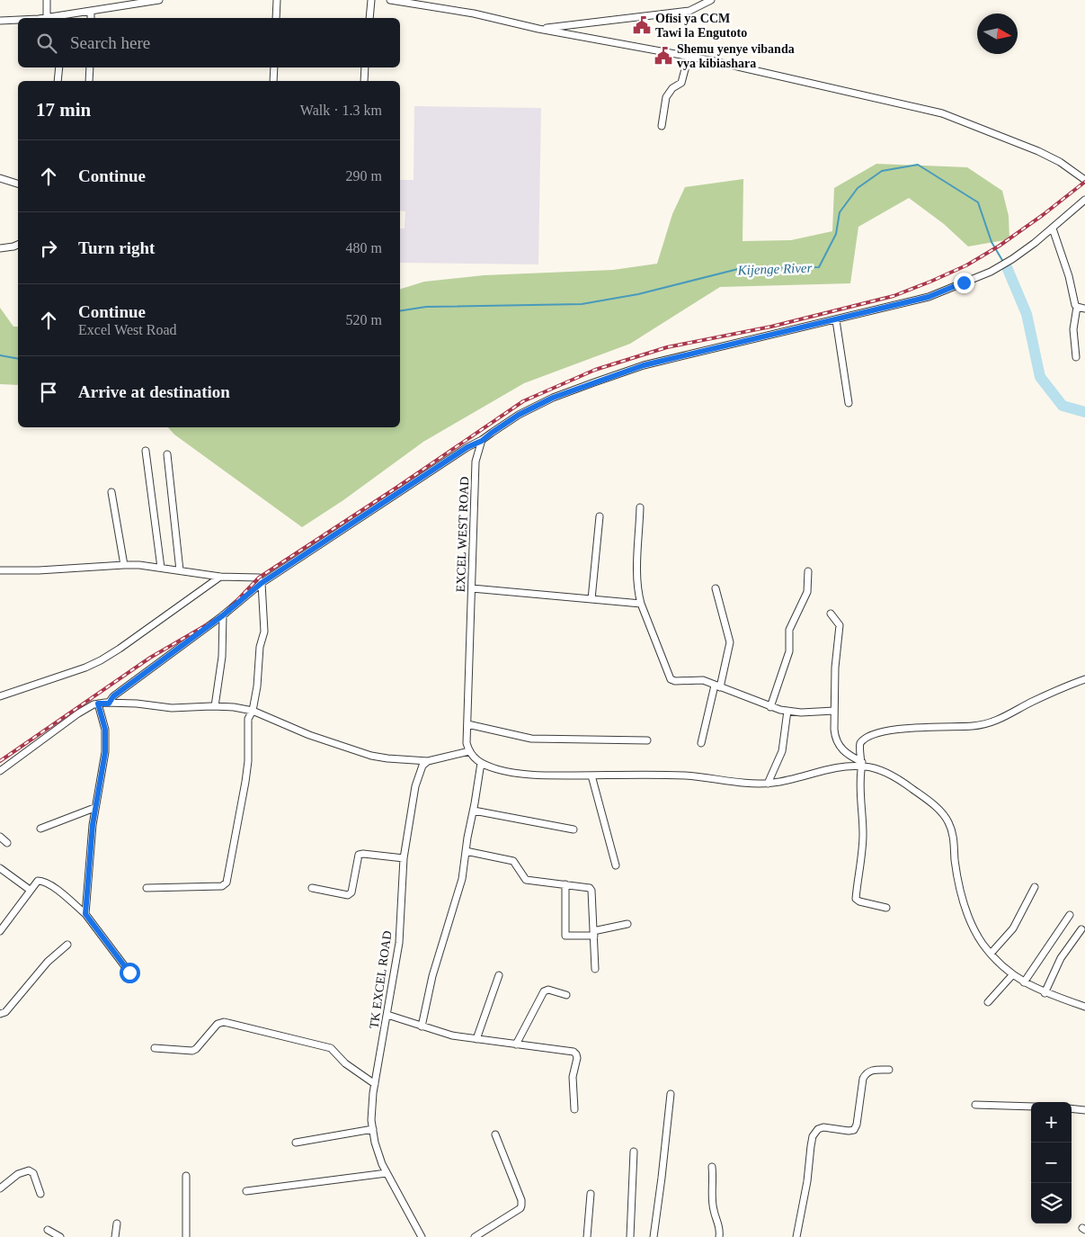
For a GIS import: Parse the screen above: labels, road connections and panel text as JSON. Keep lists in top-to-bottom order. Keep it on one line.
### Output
{"streets":{"street":["EXCEL WEST ROAD","TK EXCEL ROAD"]},"water":["Kijenge River"],"places":{"public building":["Ofisi ya CCM Tawi la Engutoto","Shemu yenye vibanda vya kibiashara"]},"north":"right","page":{"search":"Search here","heading":["17 min","Walk · 1.3 km"],"list":[["Continue","290 m"],["Turn right","480 m"],["Continue","Excel West Road","520 m"],"Arrive at destination"],"map_buttons":["+","−"]}}
